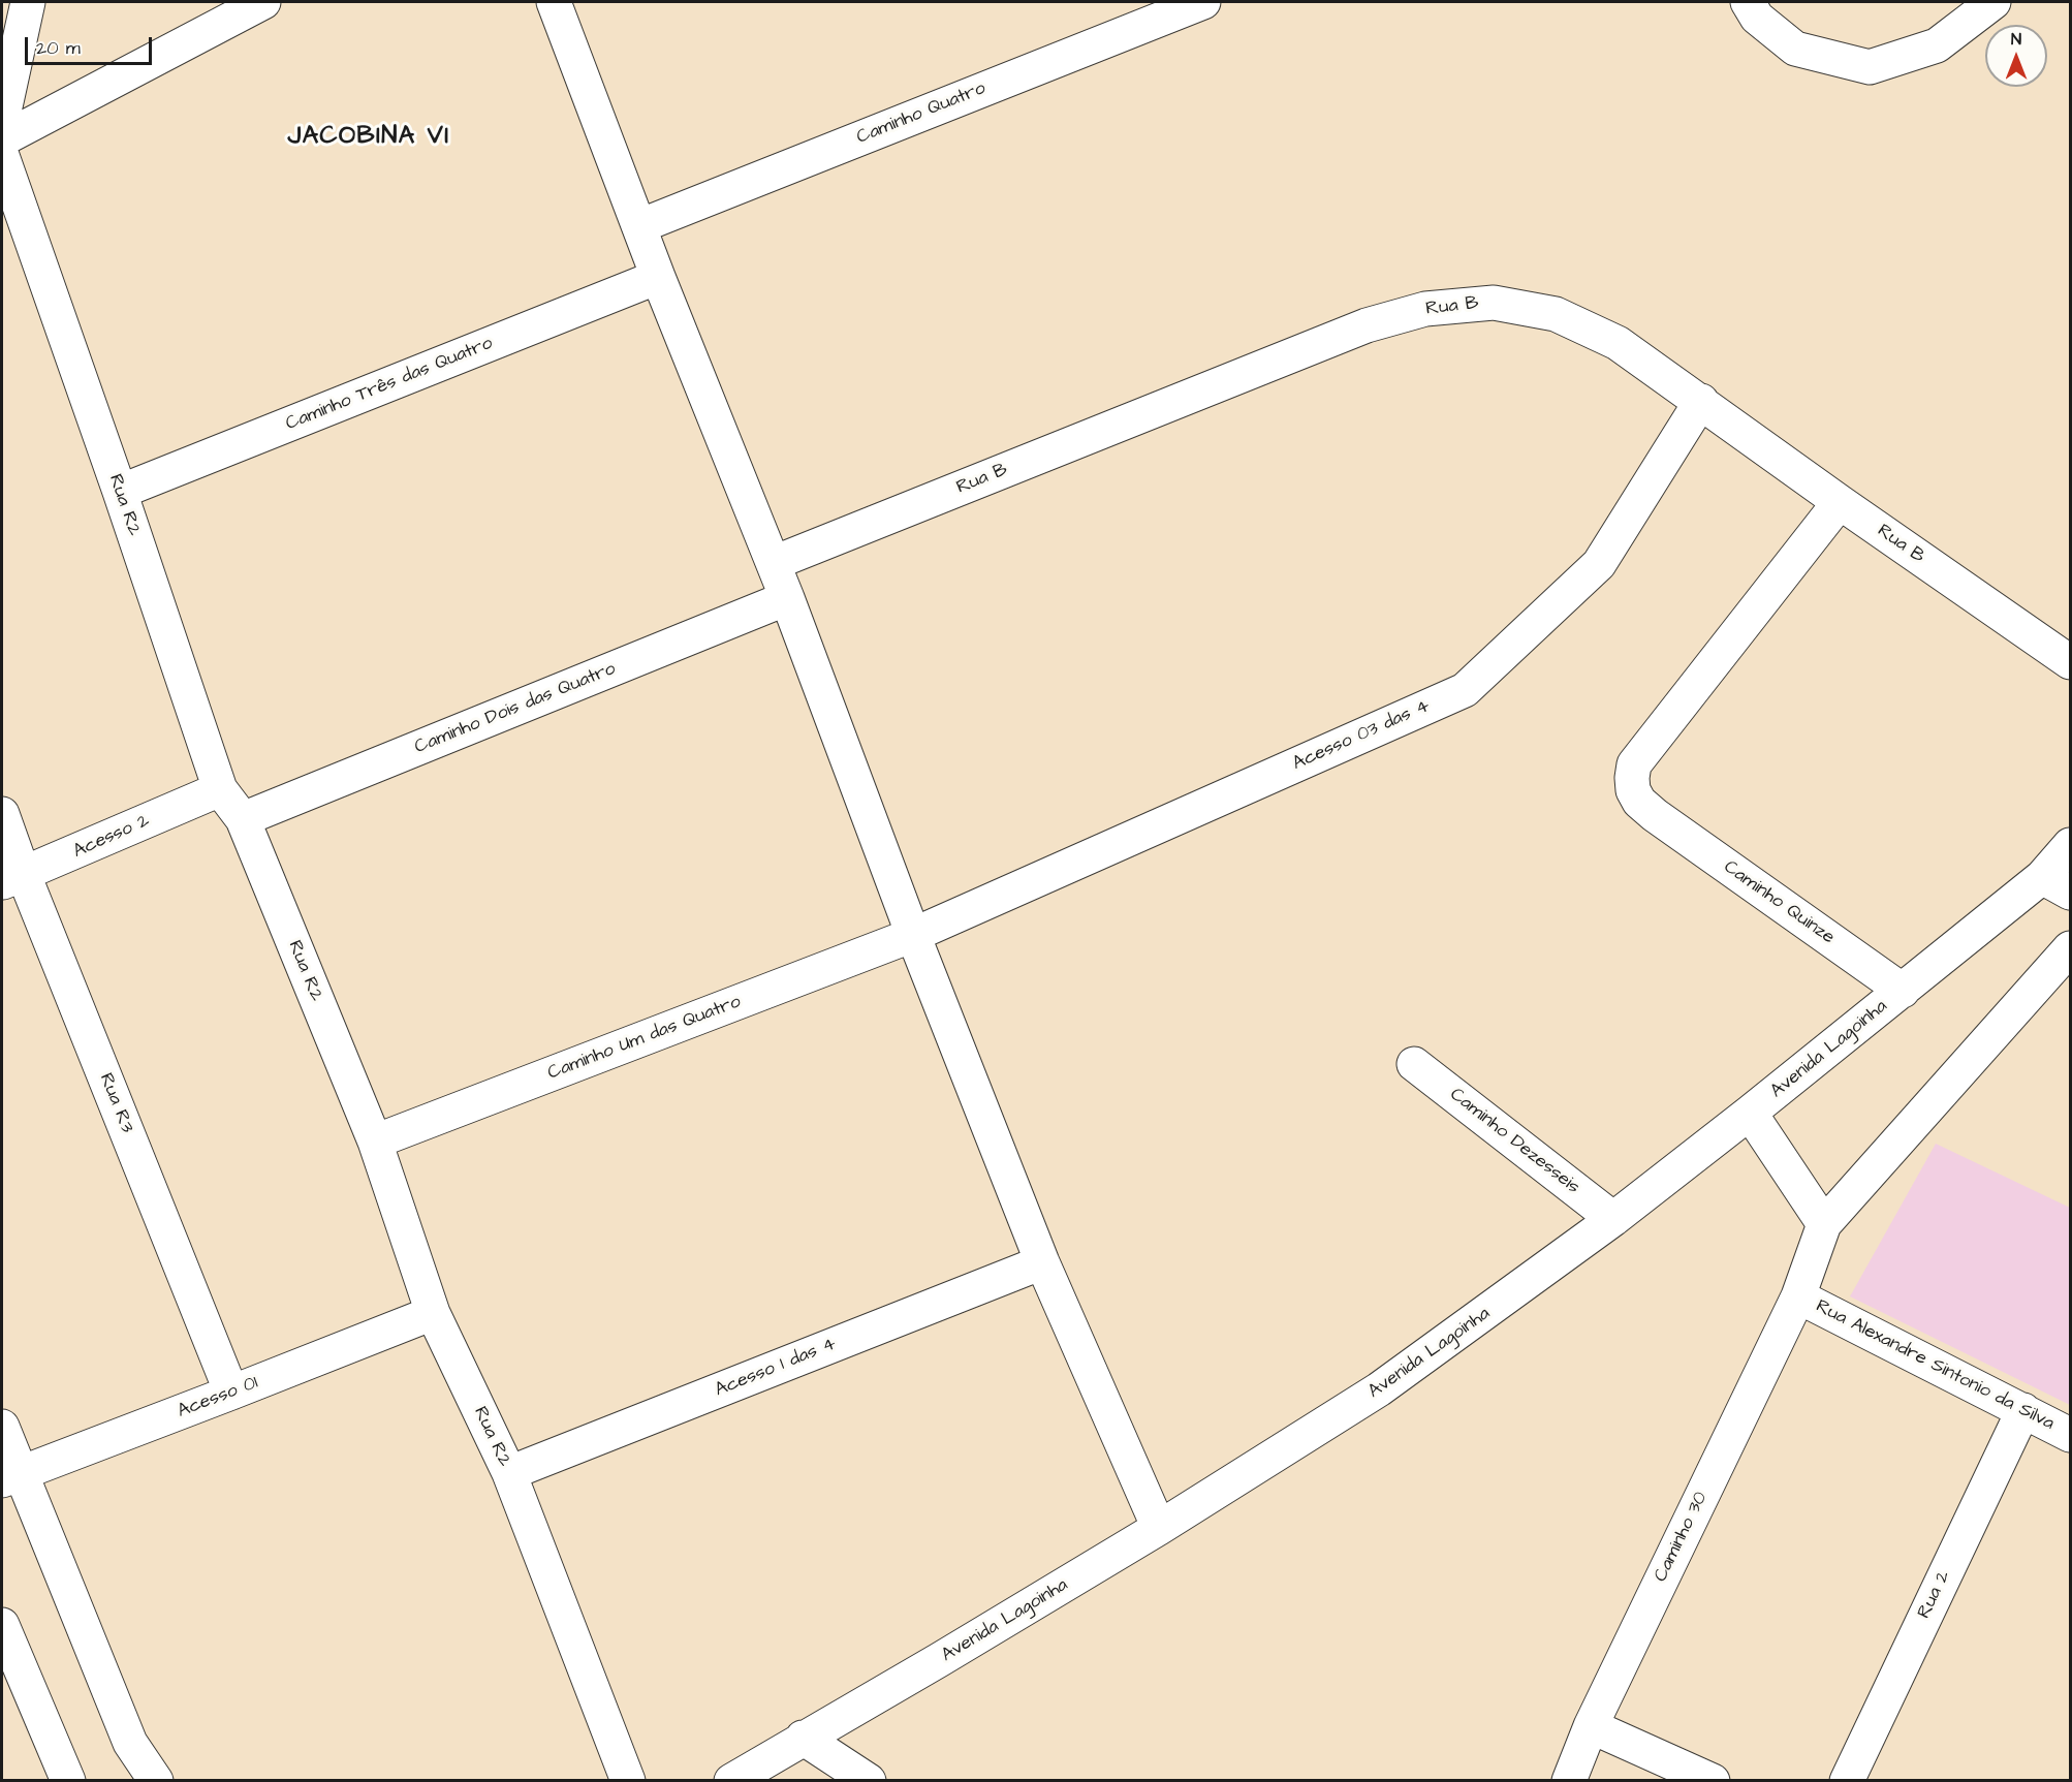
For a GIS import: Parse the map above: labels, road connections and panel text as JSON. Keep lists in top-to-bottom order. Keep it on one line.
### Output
{"streets":{"street":["Caminho Quatro","Rua B","Caminho Três das Quatro","Rua R2","Caminho Dois das Quatro","Acesso 03 das 4","Acesso 2","Caminho Quinze","Caminho Um das Quatro","Avenida Lagoinha","Rua R3","Caminho Dezesseis","Rua Alexandre Sintonio da Silva","Acesso 1 das 4","Acesso 01","Caminho 30","Rua 2"]},"crossings":[["Rua B","Acesso 03 das 4"],["Rua B","Caminho Quinze"],["Caminho Três das Quatro","Rua R2"],["Rua R2","Caminho Dois das Quatro"],["Rua R2","Acesso 2"],["Rua R2","Caminho Um das Quatro"],["Rua R2","Acesso 1 das 4"],["Rua R2","Acesso 01"],["Acesso 03 das 4","Caminho Um das Quatro"],["Acesso 2","Rua R3"],["Caminho Quinze","Avenida Lagoinha"],["Avenida Lagoinha","Caminho Dezesseis"],["Rua R3","Acesso 01"],["Rua Alexandre Sintonio da Silva","Caminho 30"],["Rua Alexandre Sintonio da Silva","Rua 2"]],"districts":["JACOBINA VI"],"scale_bar":"20 m","north":"top"}
